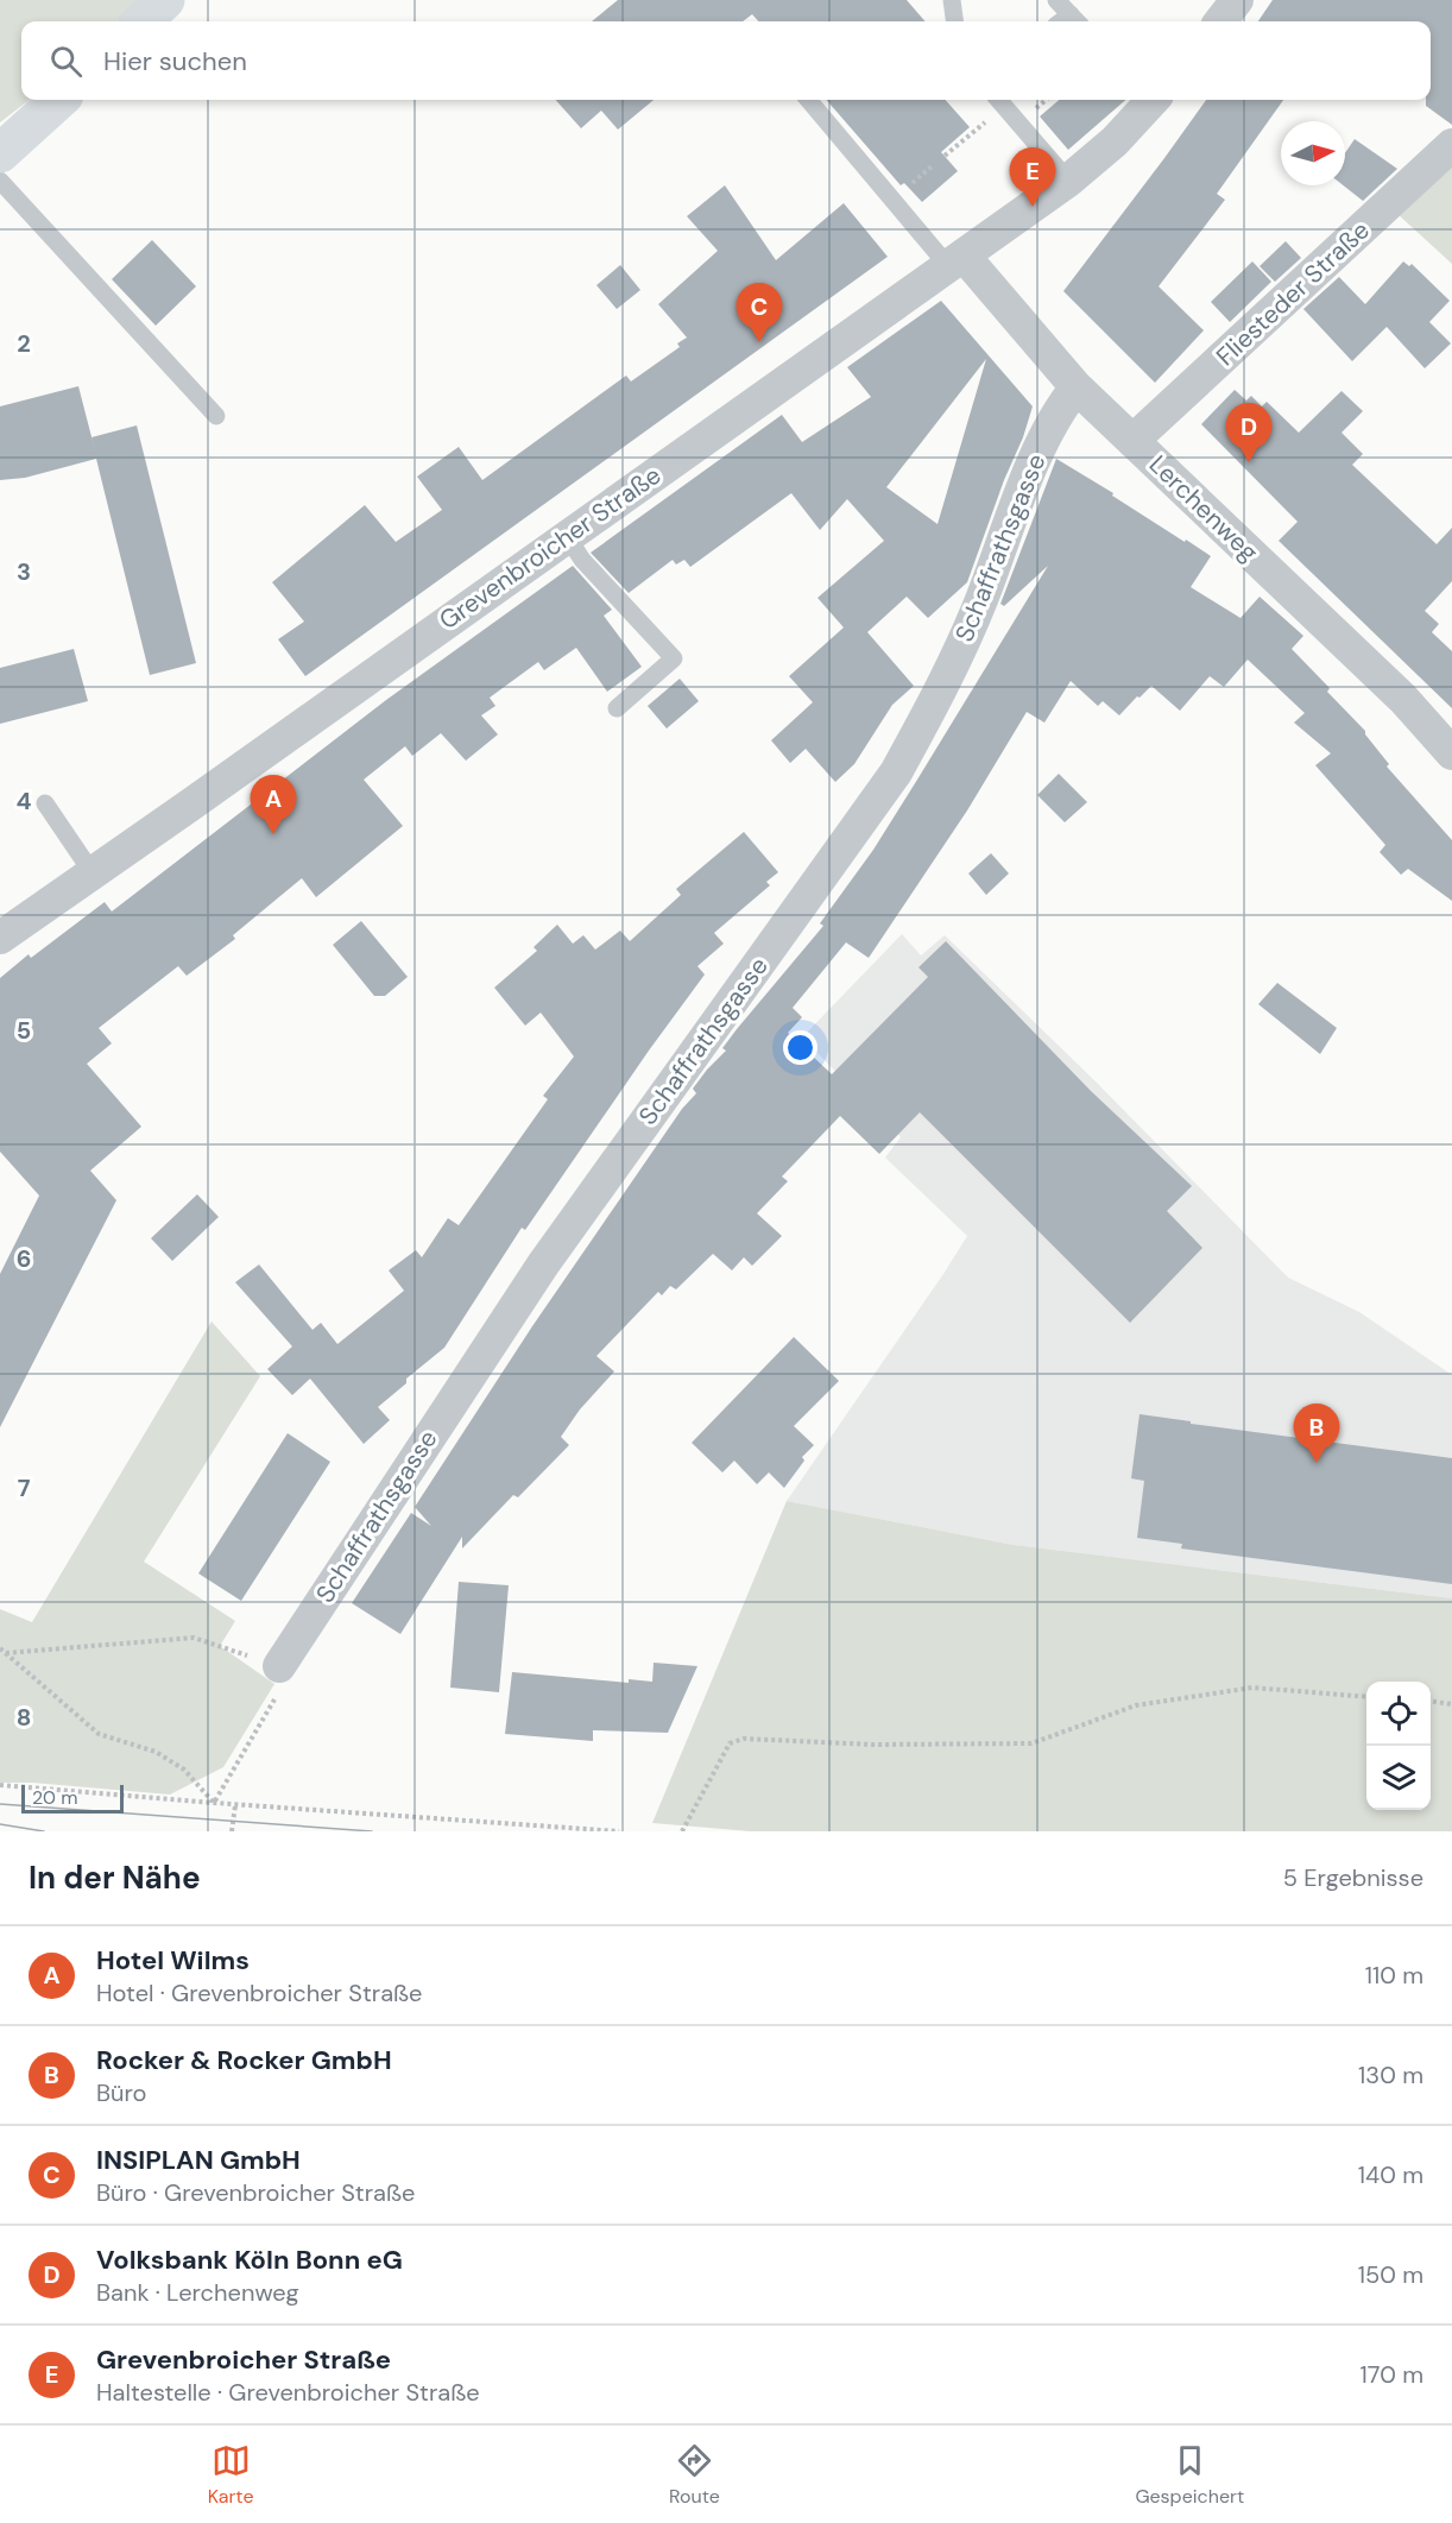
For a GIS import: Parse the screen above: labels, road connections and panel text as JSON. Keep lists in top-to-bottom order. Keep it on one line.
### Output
{"streets":{"street":["Fliesteder Straße","Lerchenweg","Grevenbroicher Straße","Schaffrathsgasse"]},"crossings":[["Fliesteder Straße","Lerchenweg"],["Lerchenweg","Grevenbroicher Straße"],["Lerchenweg","Schaffrathsgasse"]],"scale_bar":"20 m","north":"right","page":{"search":"Hier suchen","pins":["E","C","D","A","B"],"scale":"20 m","heading":["In der Nähe","5 Ergebnisse"],"list":[{"mark":"A","name":"Hotel Wilms","note":"Hotel · Grevenbroicher Straße","value":"110 m"},{"mark":"B","name":"Rocker & Rocker GmbH","note":"Büro","value":"130 m"},{"mark":"C","name":"INSIPLAN GmbH","note":"Büro · Grevenbroicher Straße","value":"140 m"},{"mark":"D","name":"Volksbank Köln Bonn eG","note":"Bank · Lerchenweg","value":"150 m"},{"mark":"E","name":"Grevenbroicher Straße","note":"Haltestelle · Grevenbroicher Straße","value":"170 m"}],"nav":["Karte","Route","Gespeichert"]},"grid":{"rows":["2","3","4","5","6","7","8"]}}
